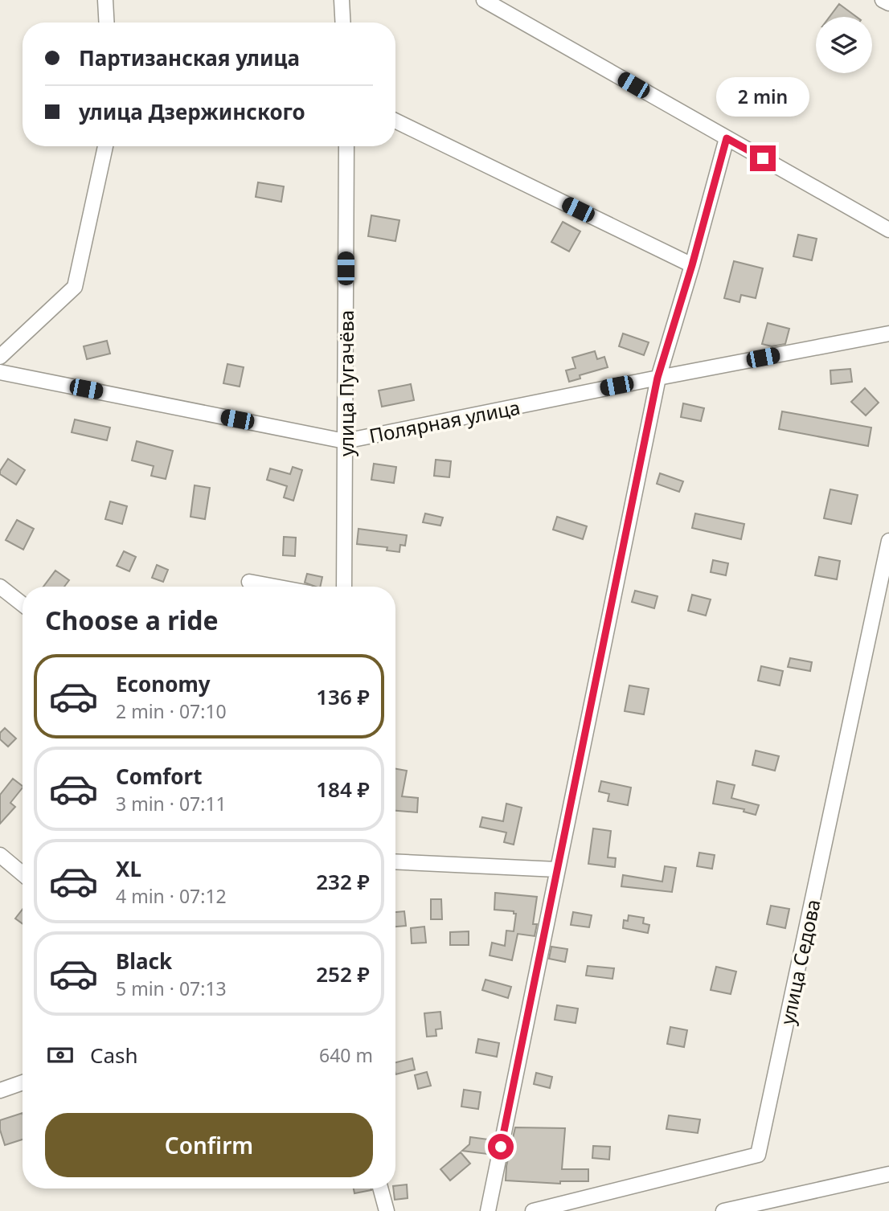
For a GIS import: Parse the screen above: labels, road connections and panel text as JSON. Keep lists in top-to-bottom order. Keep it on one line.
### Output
{"streets":{"street":["улица Пугачёва","Полярная улица","улица Седова"]},"crossings":[["улица Пугачёва","Полярная улица"]],"page":{"banner":["Партизанская улица","улица Дзержинского"],"bubble":"2 min","heading":"Choose a ride","list":[{"name":"Economy","note":"2 min · 07:10","value":"136 ₽"},{"name":"Comfort","note":"3 min · 07:11","value":"184 ₽"},{"name":"XL","note":"4 min · 07:12","value":"232 ₽"},{"name":"Black","note":"5 min · 07:13","value":"252 ₽"}],"pay":["Cash","640 m"],"buttons":"Confirm"}}
